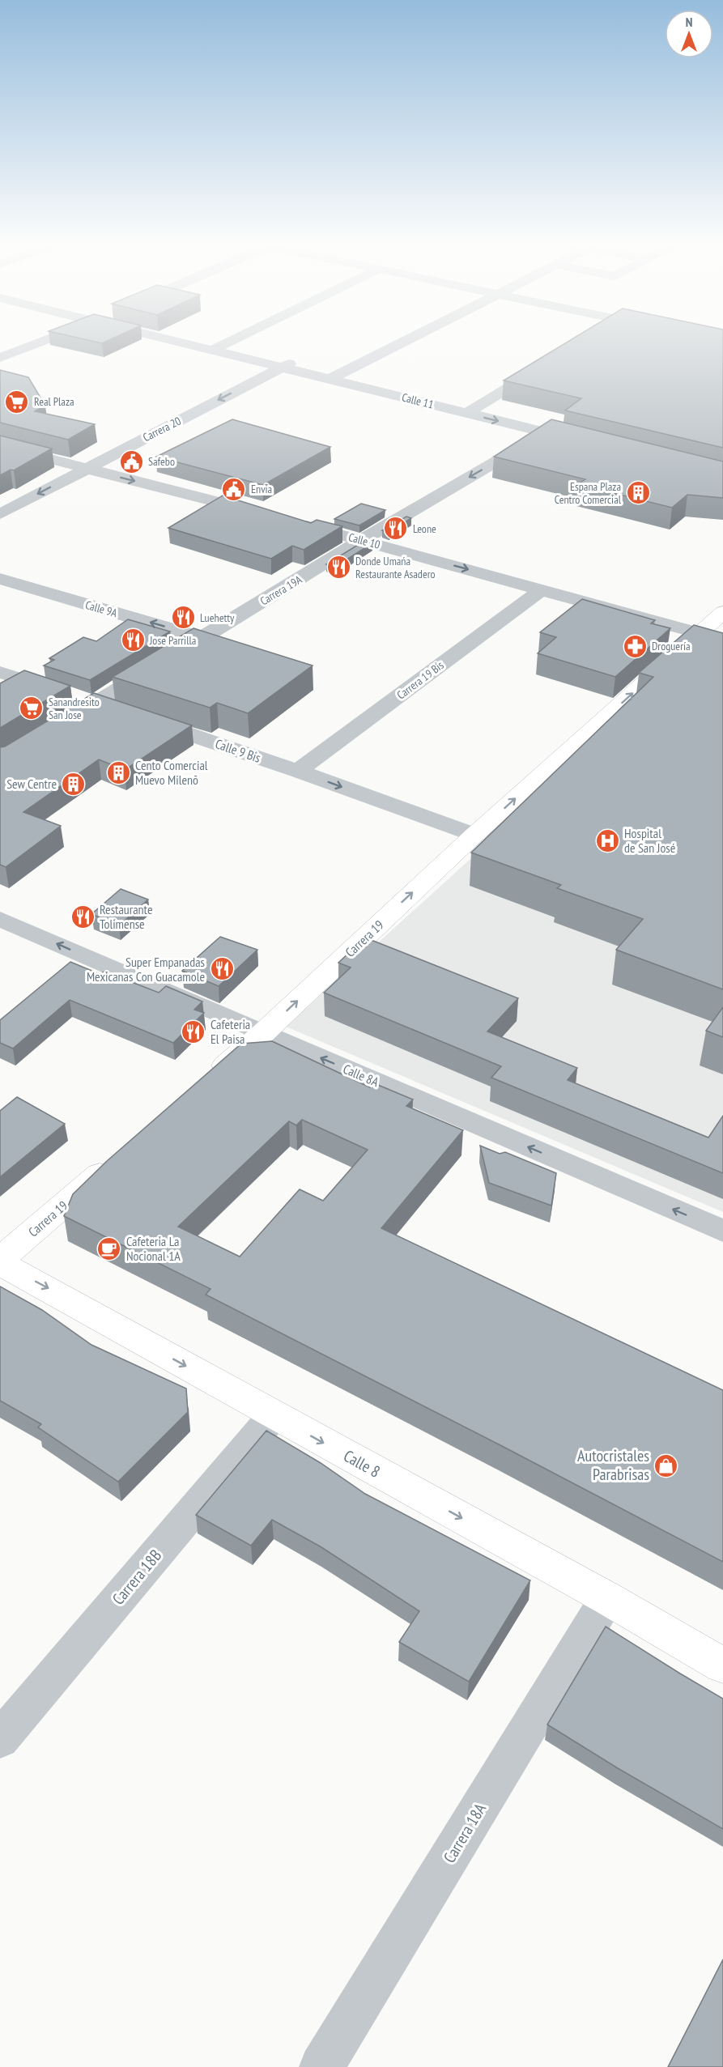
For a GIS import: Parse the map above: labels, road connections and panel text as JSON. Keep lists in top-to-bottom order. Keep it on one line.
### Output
{"streets":{"street":["Calle 11","Carrera 20","Calle 10","Carrera 19A","Calle 9A","Carrera 19 Bis","Calle 9 Bis","Carrera 19","Calle 8A","Calle 8","Carrera 18B","Carrera 18A"]},"crossings":[["Calle 11","Carrera 20"],["Calle 11","Carrera 19A"],["Calle 10","Carrera 19A"],["Calle 10","Carrera 19 Bis"],["Calle 10","Carrera 19"],["Carrera 19A","Calle 9A"],["Carrera 19A","Calle 9 Bis"],["Carrera 19 Bis","Calle 9 Bis"],["Calle 9 Bis","Carrera 19"],["Carrera 19","Calle 8A"],["Carrera 19","Calle 8"],["Calle 8","Carrera 18B"],["Calle 8","Carrera 18A"]],"one_way":["Carrera 20","Calle 10","Calle 9 Bis","Carrera 19","Calle 8A","Calle 8"],"places":{"supermarket":["Real Plaza","Sanandresito San Jose"],"public building":["Safebo","Envia"],"building":["Espana Plaza Centro Comercial","Cento Comercial Muevo Milenõ","Sew Centre"],"restaurant":["Leone","Donde Umańa Restaurante Asadero","Luehetty","Jose Parrilla","Restaurante Tolimense","Super Empanadas Mexicanas Con Guacamole","Cafeteria El Paisa"],"pharmacy":["Droguería"],"hospital":["Hospital de San José"],"cafe":["Cafeteria La Nocional 1A"],"shop":["Autocristales Parabrisas"]},"north":"top"}
